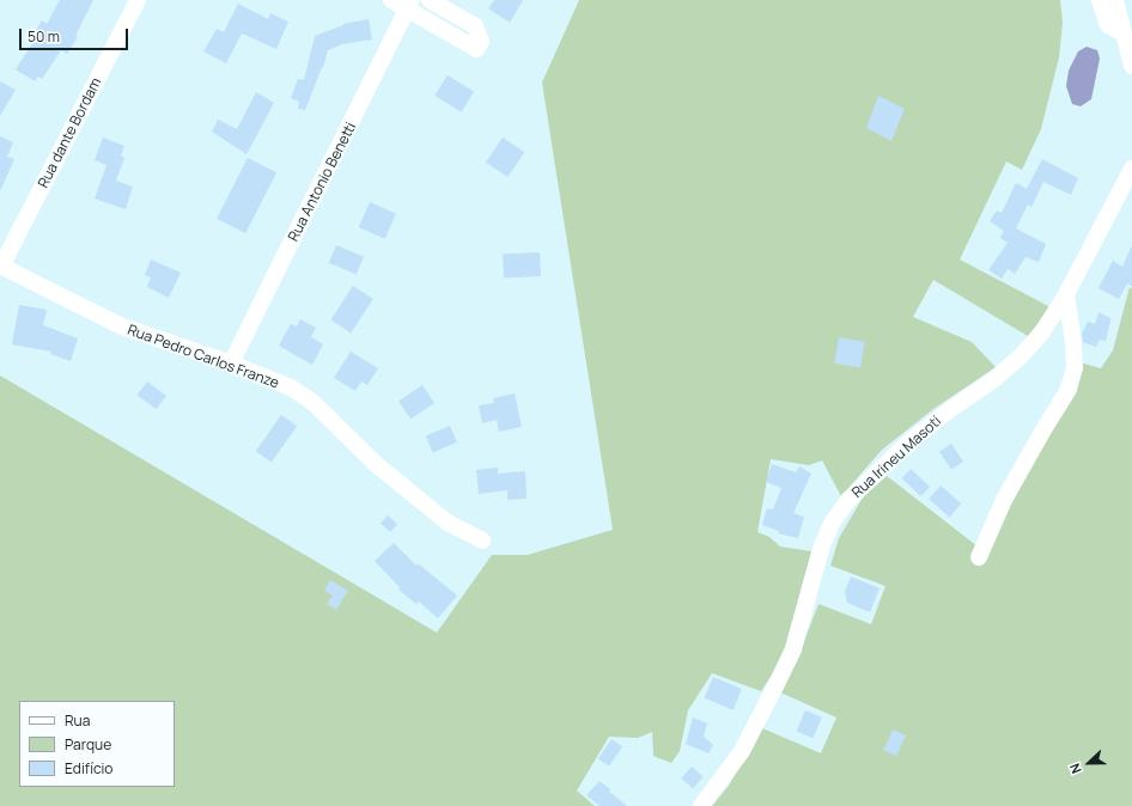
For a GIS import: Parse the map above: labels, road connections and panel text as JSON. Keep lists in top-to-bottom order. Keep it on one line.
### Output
{"streets":{"street":["Rua dante Bordam","Rua Antonio Benetti","Rua Pedro Carlos Franze","Rua Irineu Masoti"]},"crossings":[["Rua dante Bordam","Rua Pedro Carlos Franze"],["Rua Antonio Benetti","Rua Pedro Carlos Franze"]],"legend":["Rua","Parque","Edifício"],"scale_bar":"50 m","north":"left"}
